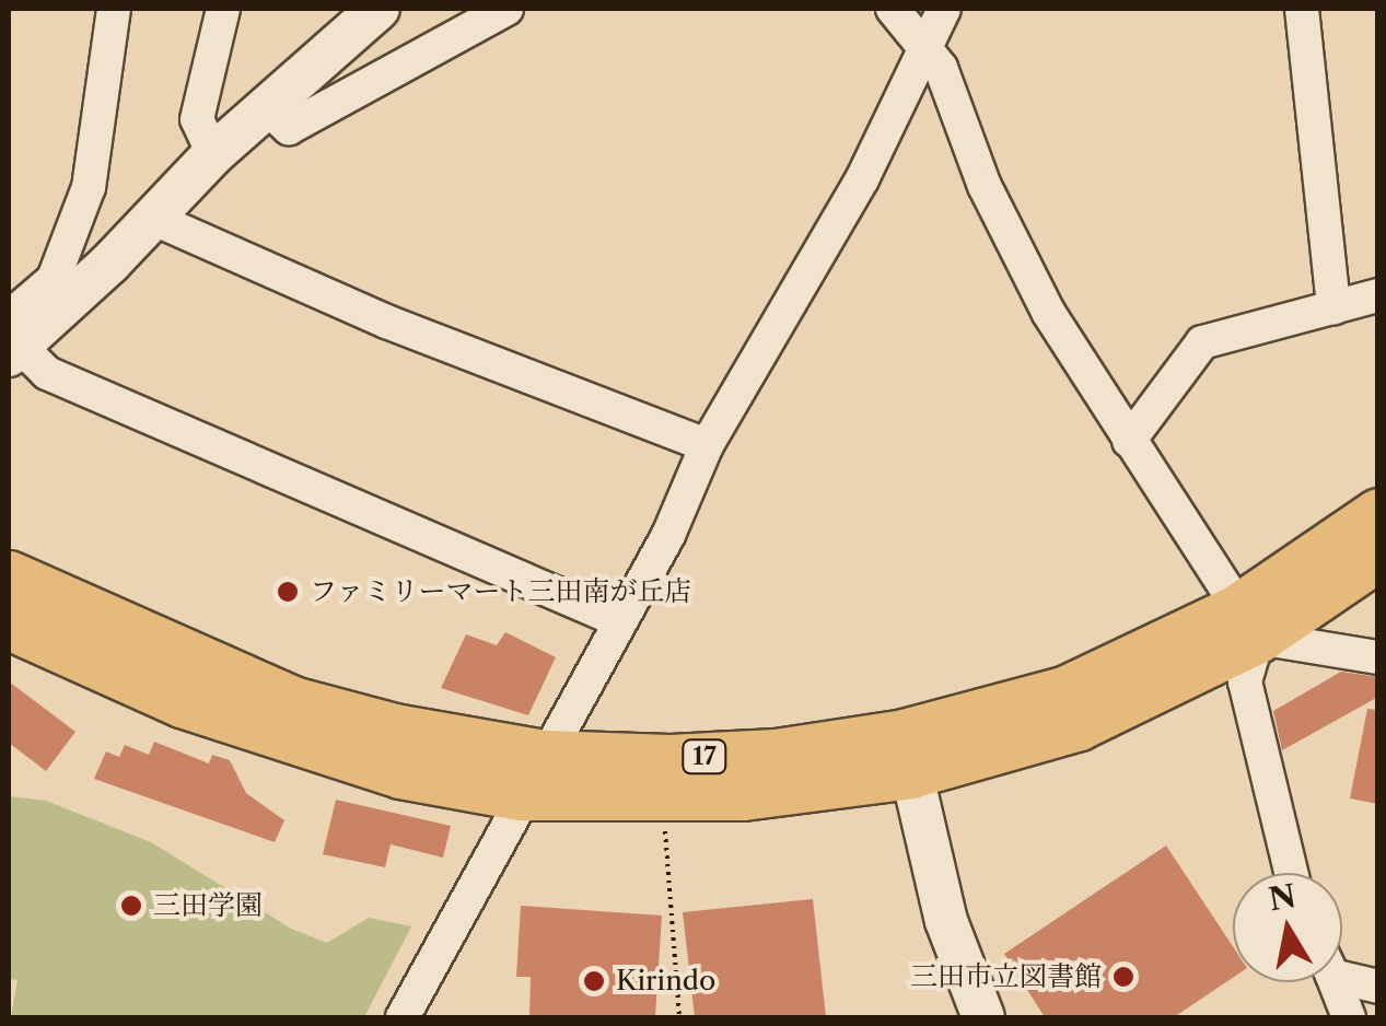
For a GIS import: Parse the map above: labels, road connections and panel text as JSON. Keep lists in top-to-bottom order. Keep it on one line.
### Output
{"streets":{"main road":["17"]},"places":["ファミリーマート三田南が丘店","三田学園","三田市立図書館","Kirindo"],"north":"top"}
